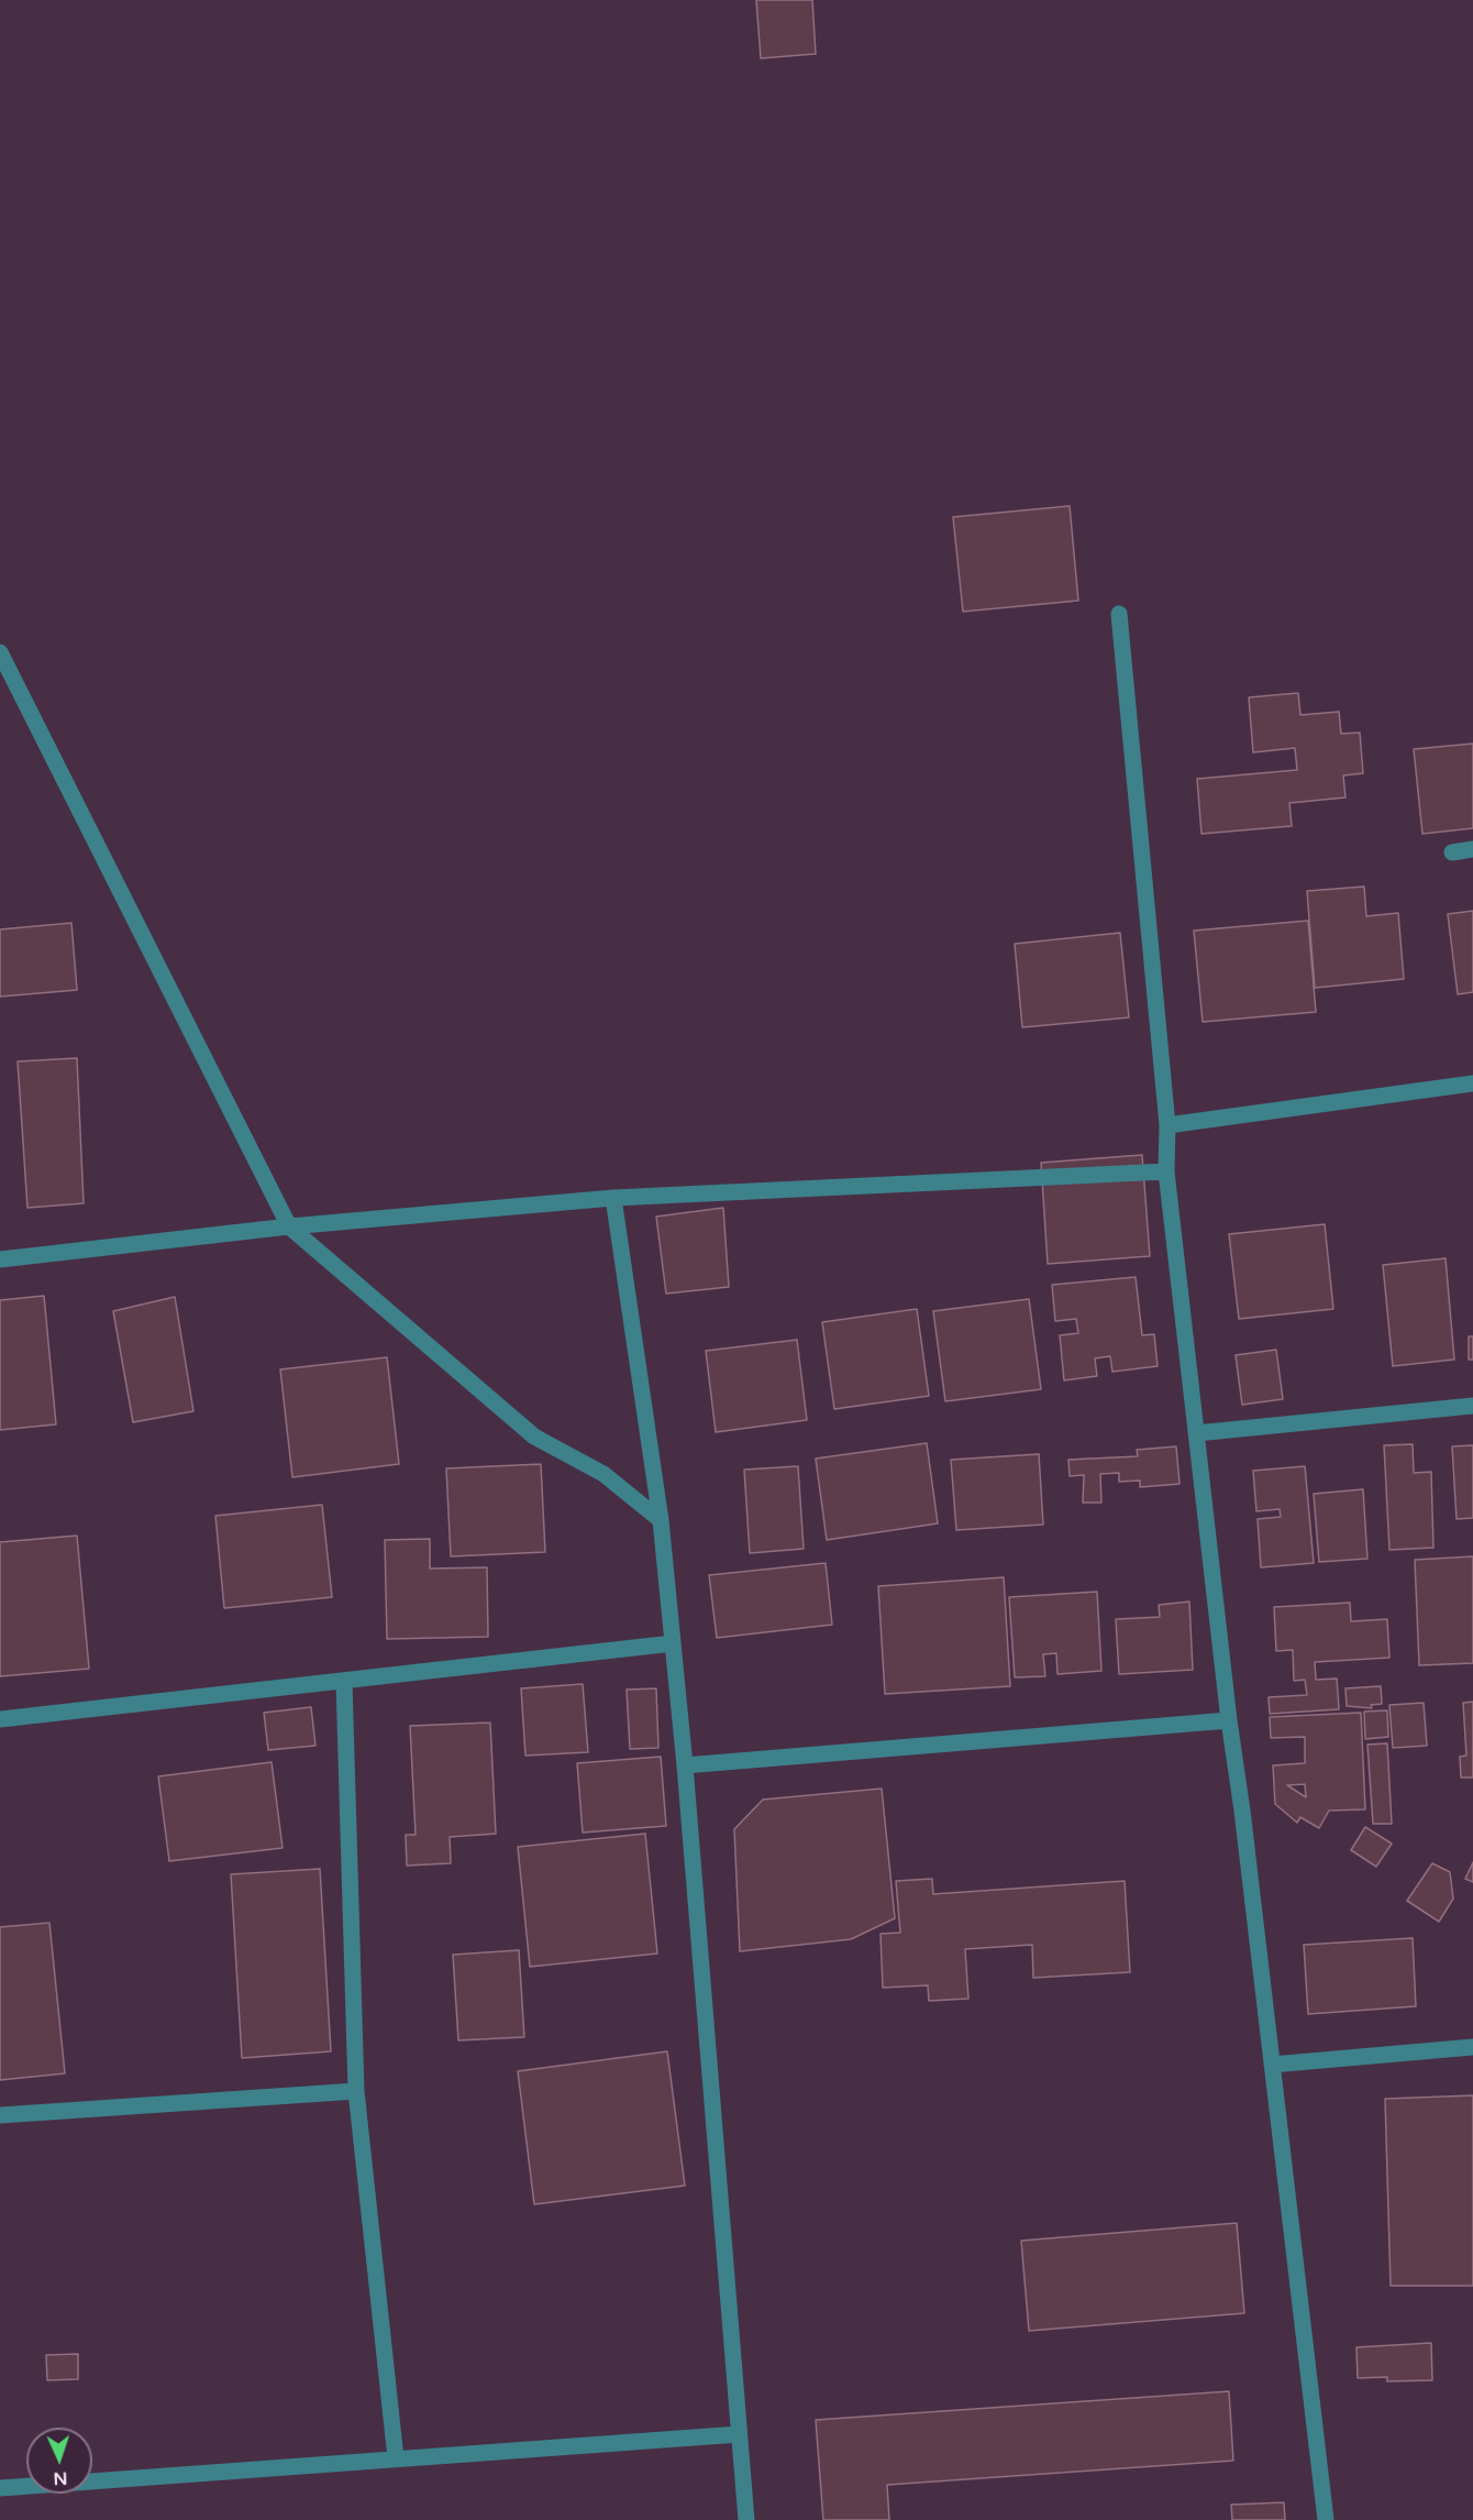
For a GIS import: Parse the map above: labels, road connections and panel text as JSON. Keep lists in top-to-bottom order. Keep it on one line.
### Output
{"north":"bottom"}
